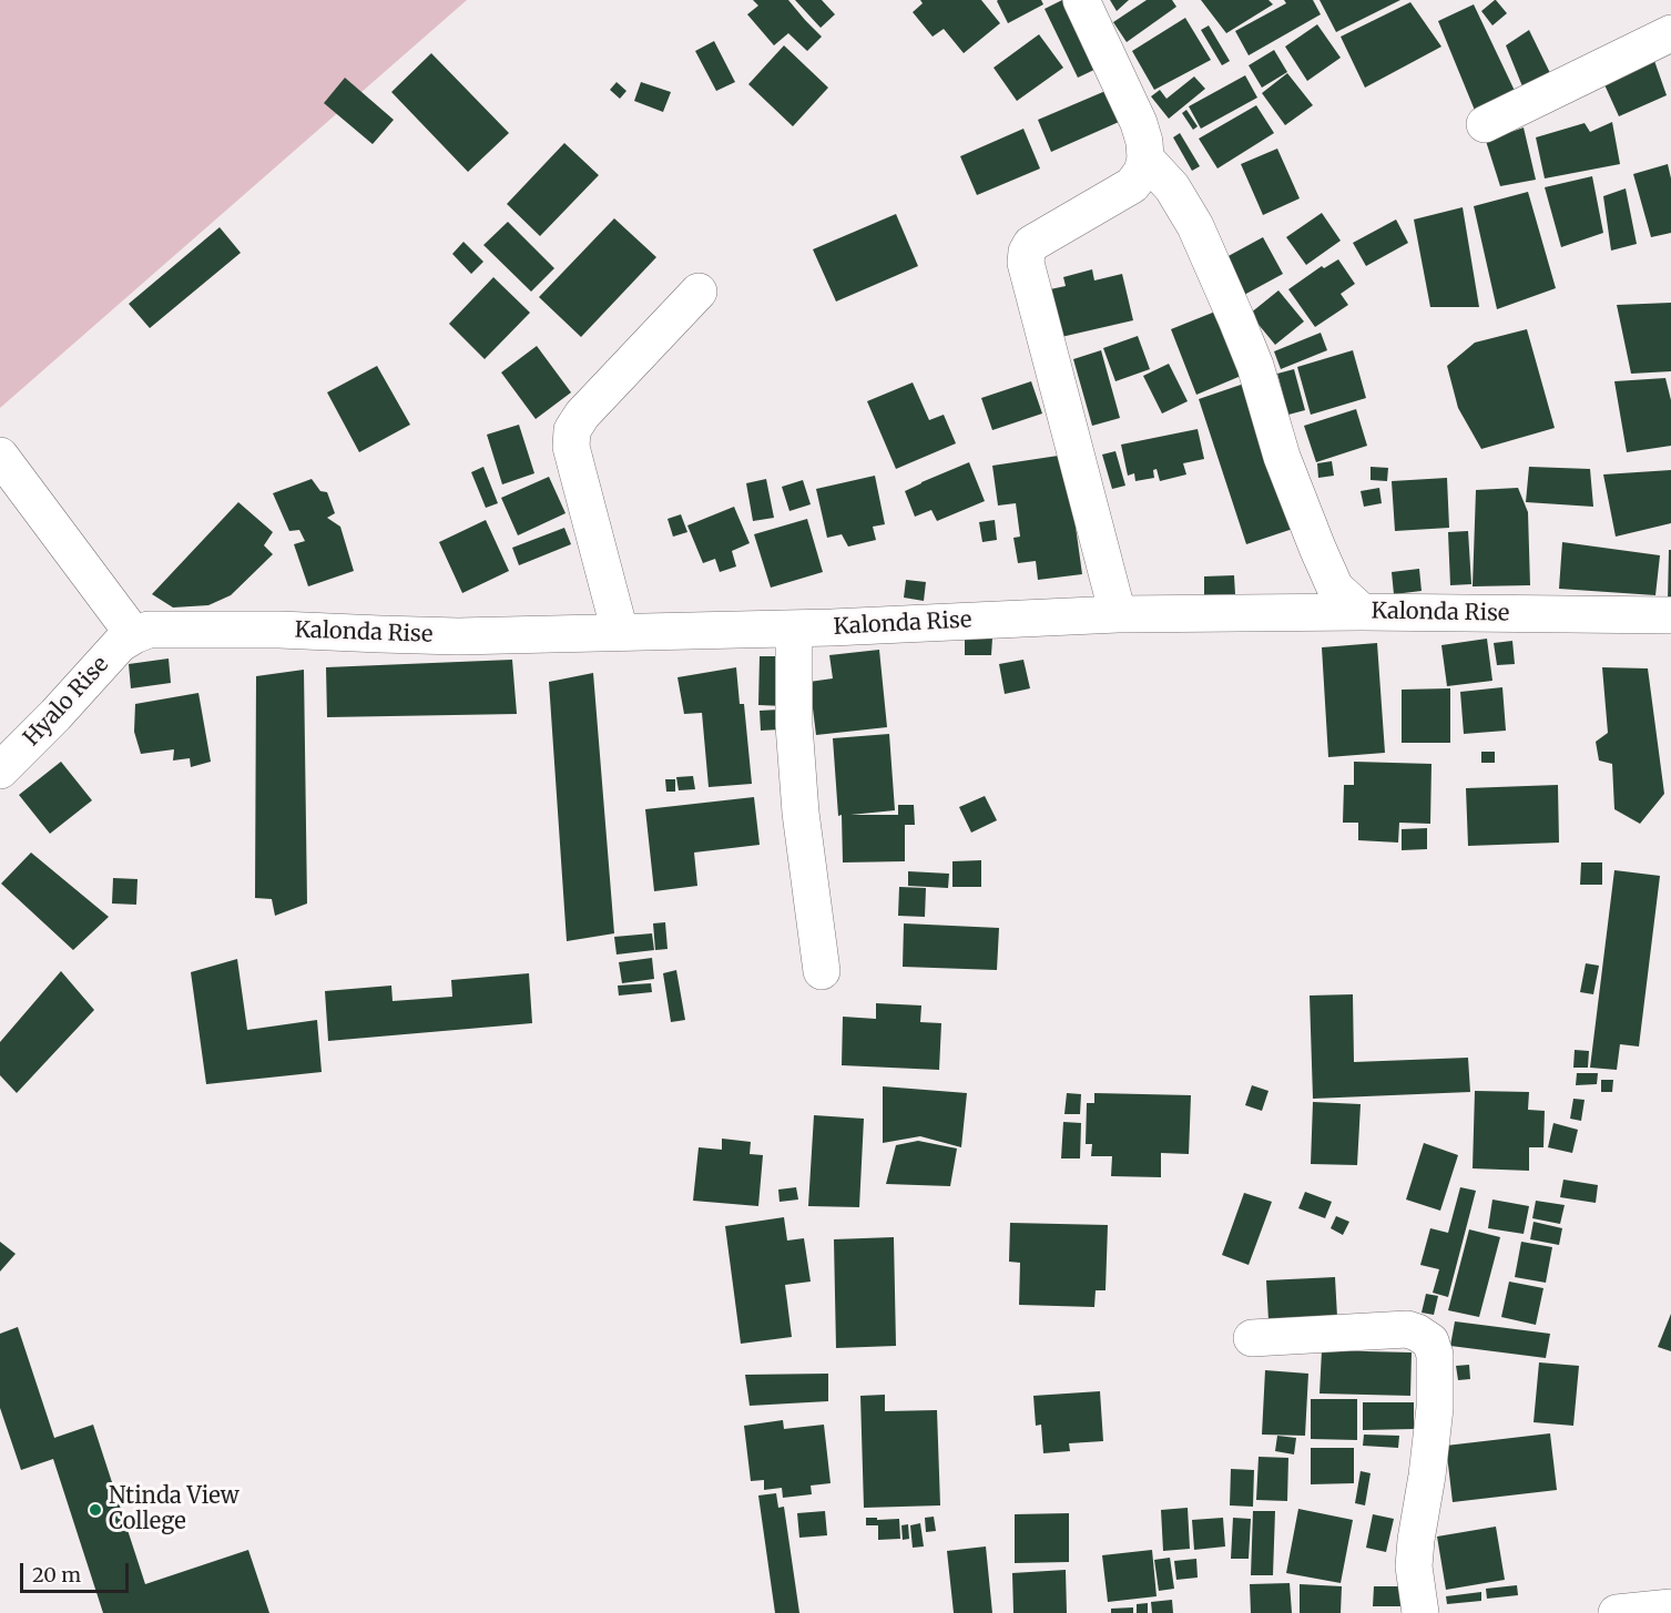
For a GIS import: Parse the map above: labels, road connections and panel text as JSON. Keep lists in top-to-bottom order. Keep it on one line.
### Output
{"streets":{"street":["Kalonda Rise","Hyalo Rise"]},"crossings":[["Kalonda Rise","Hyalo Rise"]],"places":["Ntinda View College"],"scale_bar":"20 m"}
